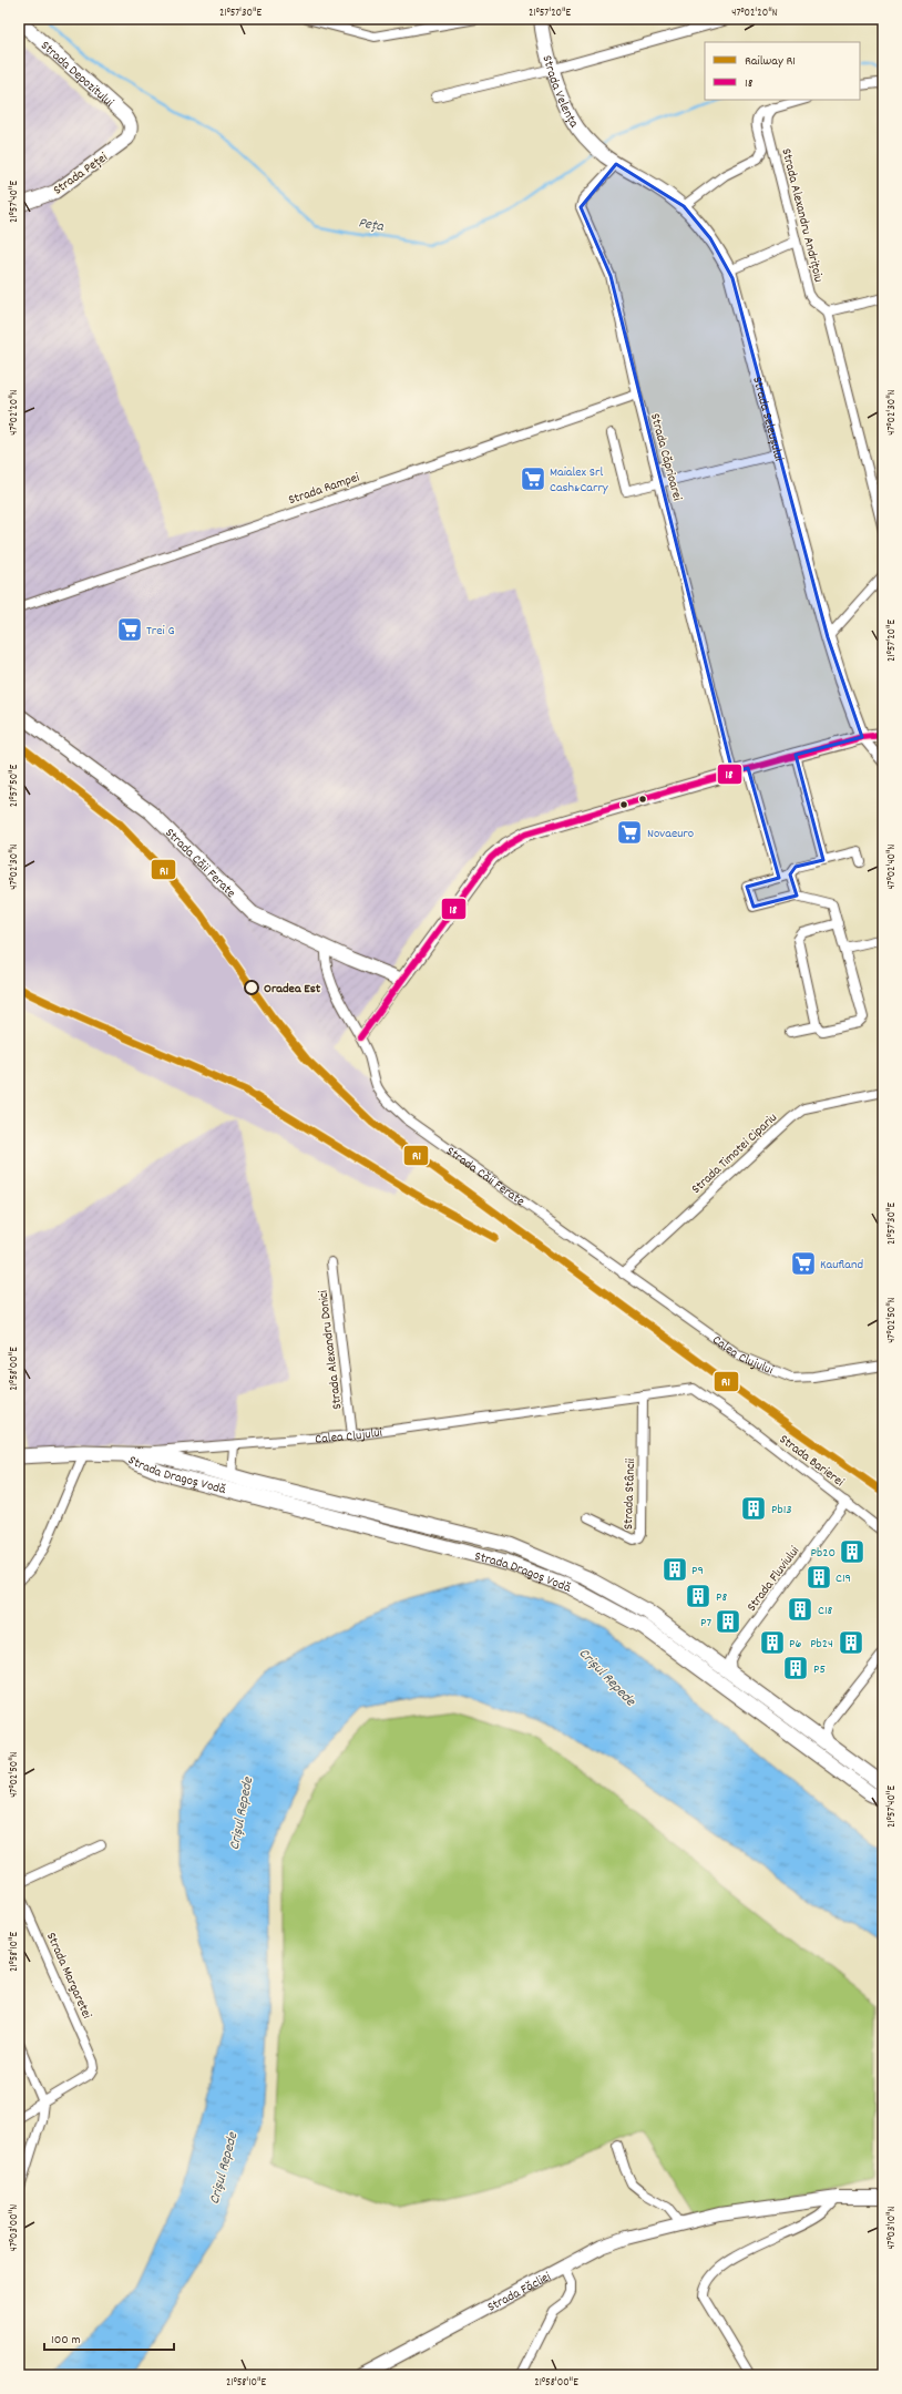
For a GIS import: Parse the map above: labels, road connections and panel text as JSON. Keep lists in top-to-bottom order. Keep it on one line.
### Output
{"streets":{"main road":["Calea Clujului","Strada Dragoș Vodă"],"street":["Strada Depozitului","Strada Velența","Strada Peței","Strada Alexandru Andrițoiu","Strada Seleușului","Strada Căprioarei","Strada Rampei","Strada Căii Ferate","Strada Timotei Cipariu","Strada Alexandru Donici","Strada Barierei","Strada Stâncii","Strada Fluviului","Strada Margaretei","Strada Făcliei"]},"crossings":[["Strada Depozitului","Strada Peței"],["Strada Velența","Strada Seleușului"],["Strada Seleușului","Strada Căprioarei"],["Strada Căprioarei","Strada Rampei"],["Strada Căii Ferate","Strada Timotei Cipariu"],["Strada Căii Ferate","Calea Clujului"],["Strada Timotei Cipariu","Calea Clujului"],["Strada Alexandru Donici","Calea Clujului"],["Calea Clujului","Strada Barierei"],["Calea Clujului","Strada Dragoș Vodă"],["Calea Clujului","Strada Stâncii"],["Strada Barierei","Strada Fluviului"]],"water":["Peța","Crișul Repede"],"places":{"supermarket":["Maialex Srl Cash&Carry","Trei G","Novaeuro","Kaufland"],"other":["Oradea Est"],"building":["Pb13","Pb20","P9","C19","P8","C18","P7","P6","Pb24","P5"]},"lines":["transit line 18","rail line R1"],"legend":["Railway R1","18"],"scale_bar":"100 m","coordinates":["21°57'30\"E","21°57'20\"E","47°02'20\"N","21°57'40\"E","47°02'30\"N","21°57'50\"E","47°02'40\"N","47°02'50\"N","21°58'00\"E","21°58'10\"E","47°03'10\"N","47°03'00\"N"]}
